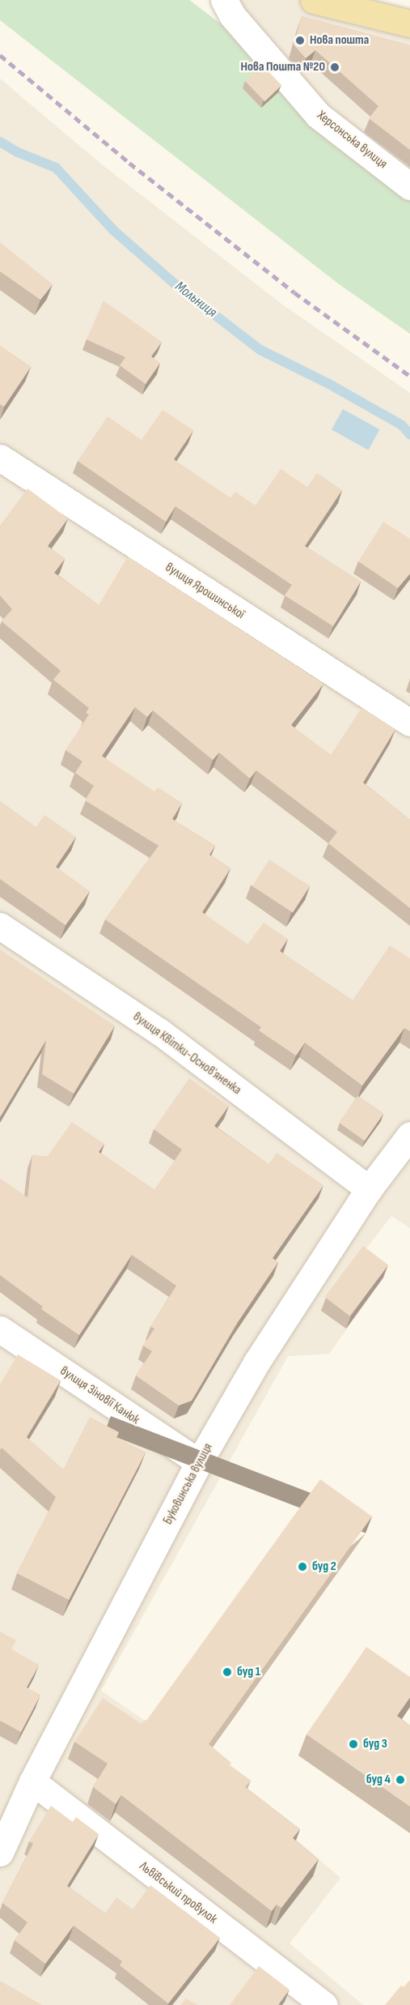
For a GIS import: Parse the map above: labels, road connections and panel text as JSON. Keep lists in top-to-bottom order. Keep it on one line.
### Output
{"streets":{"street":["Херсонська вулиця","вулиця Ярошинської","вулиця Квітки-Основʼяненка","вулиця Зіновії Канюк","Буковинська вулиця","Львівський провулок"]},"crossings":[["вулиця Квітки-Основʼяненка","Буковинська вулиця"],["вулиця Зіновії Канюк","Буковинська вулиця"],["Буковинська вулиця","Львівський провулок"]],"water":["Мольниця"],"places":["Нова пошта","Нова Пошта №20","буд 2","буд 1","буд 3","буд 4"]}
